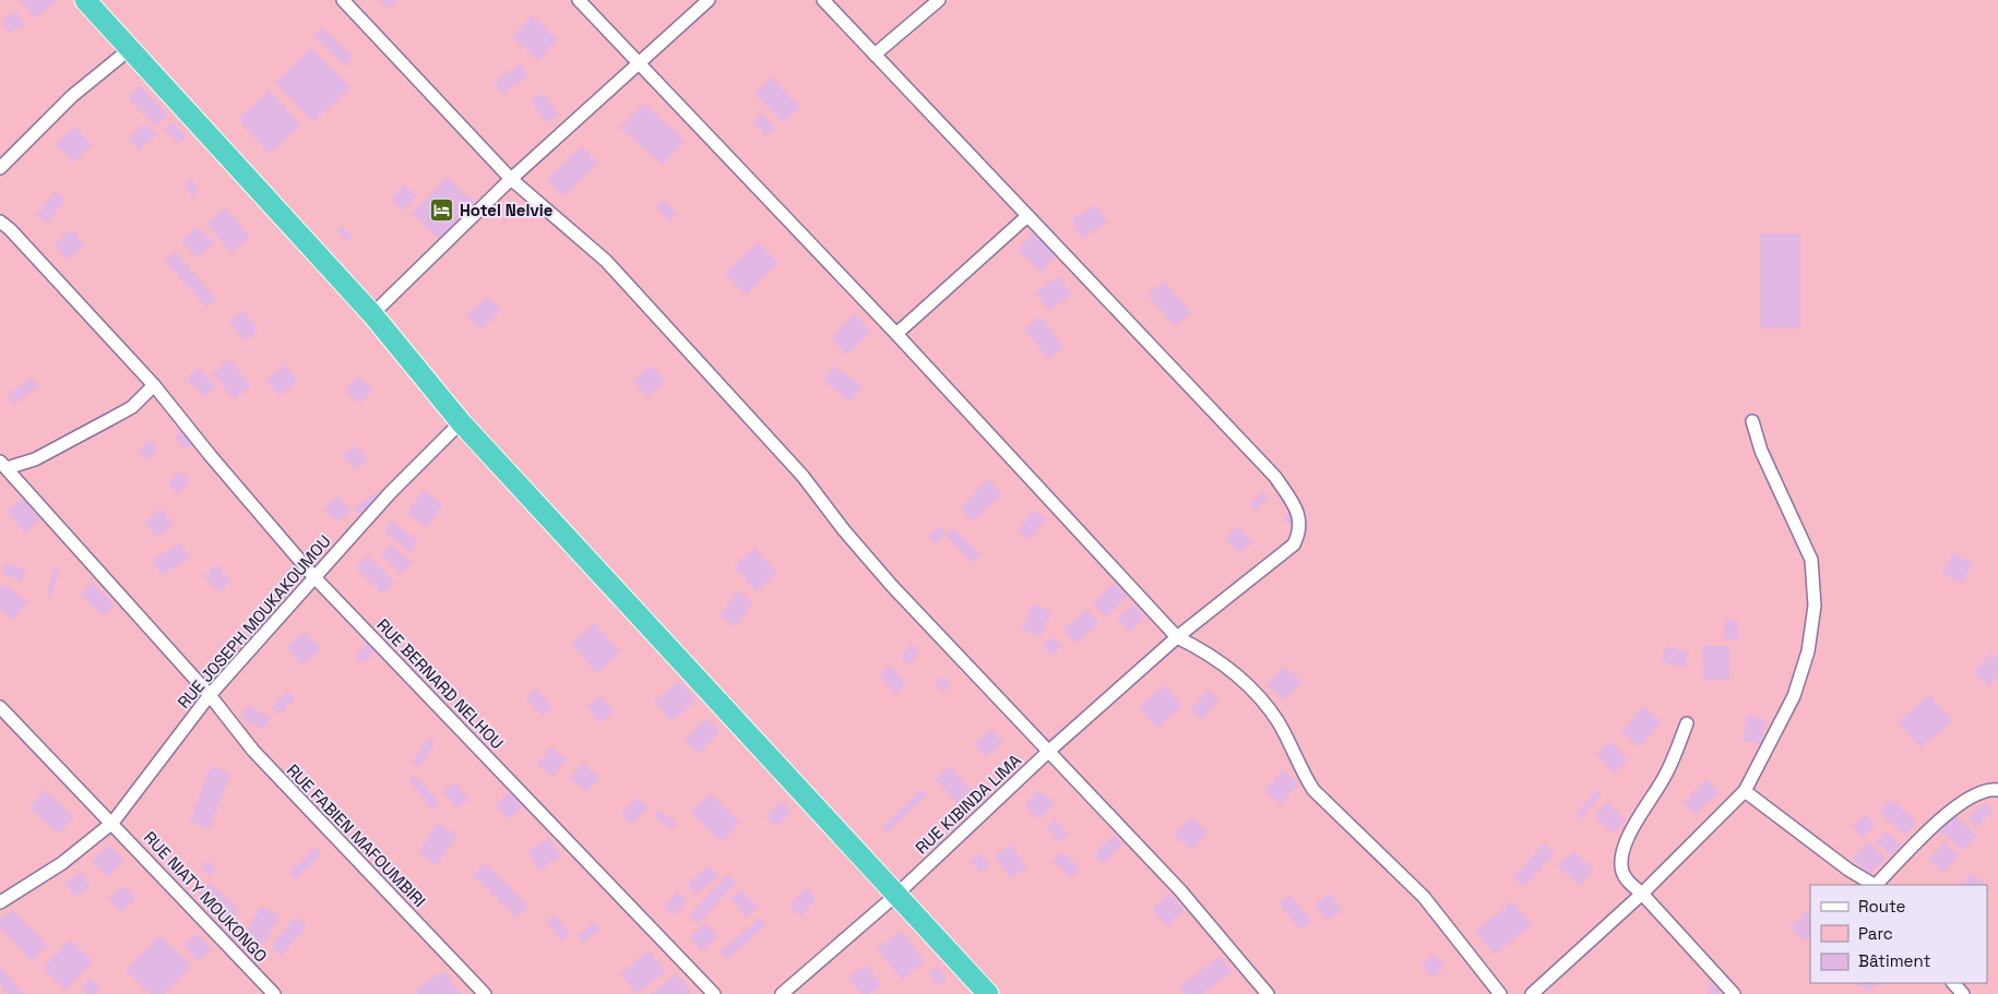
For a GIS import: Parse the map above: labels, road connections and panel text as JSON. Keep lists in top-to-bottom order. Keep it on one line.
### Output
{"streets":{"street":["RUE JOSEPH MOUKAKOUMOU","RUE BERNARD NELHOU","RUE KIBINDA LIMA","RUE FABIEN MAFOUMBIRI","RUE NIATY MOUKONGO"]},"crossings":[["RUE JOSEPH MOUKAKOUMOU","RUE BERNARD NELHOU"],["RUE JOSEPH MOUKAKOUMOU","RUE FABIEN MAFOUMBIRI"],["RUE JOSEPH MOUKAKOUMOU","RUE NIATY MOUKONGO"]],"places":{"hotel":["Hotel Nelvie"]},"legend":["Route","Parc","Bâtiment"]}
